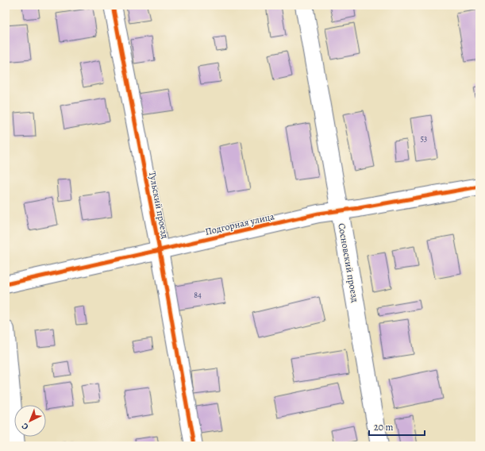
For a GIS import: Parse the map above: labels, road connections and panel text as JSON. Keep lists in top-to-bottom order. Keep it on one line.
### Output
{"streets":{"street":["Тульский проезд","Подгорная улица","Сосновский проезд"]},"crossings":[["Тульский проезд","Подгорная улица"],["Подгорная улица","Сосновский проезд"]],"house_numbers":["53","84"],"scale_bar":"20 m","north":"bottom left"}
